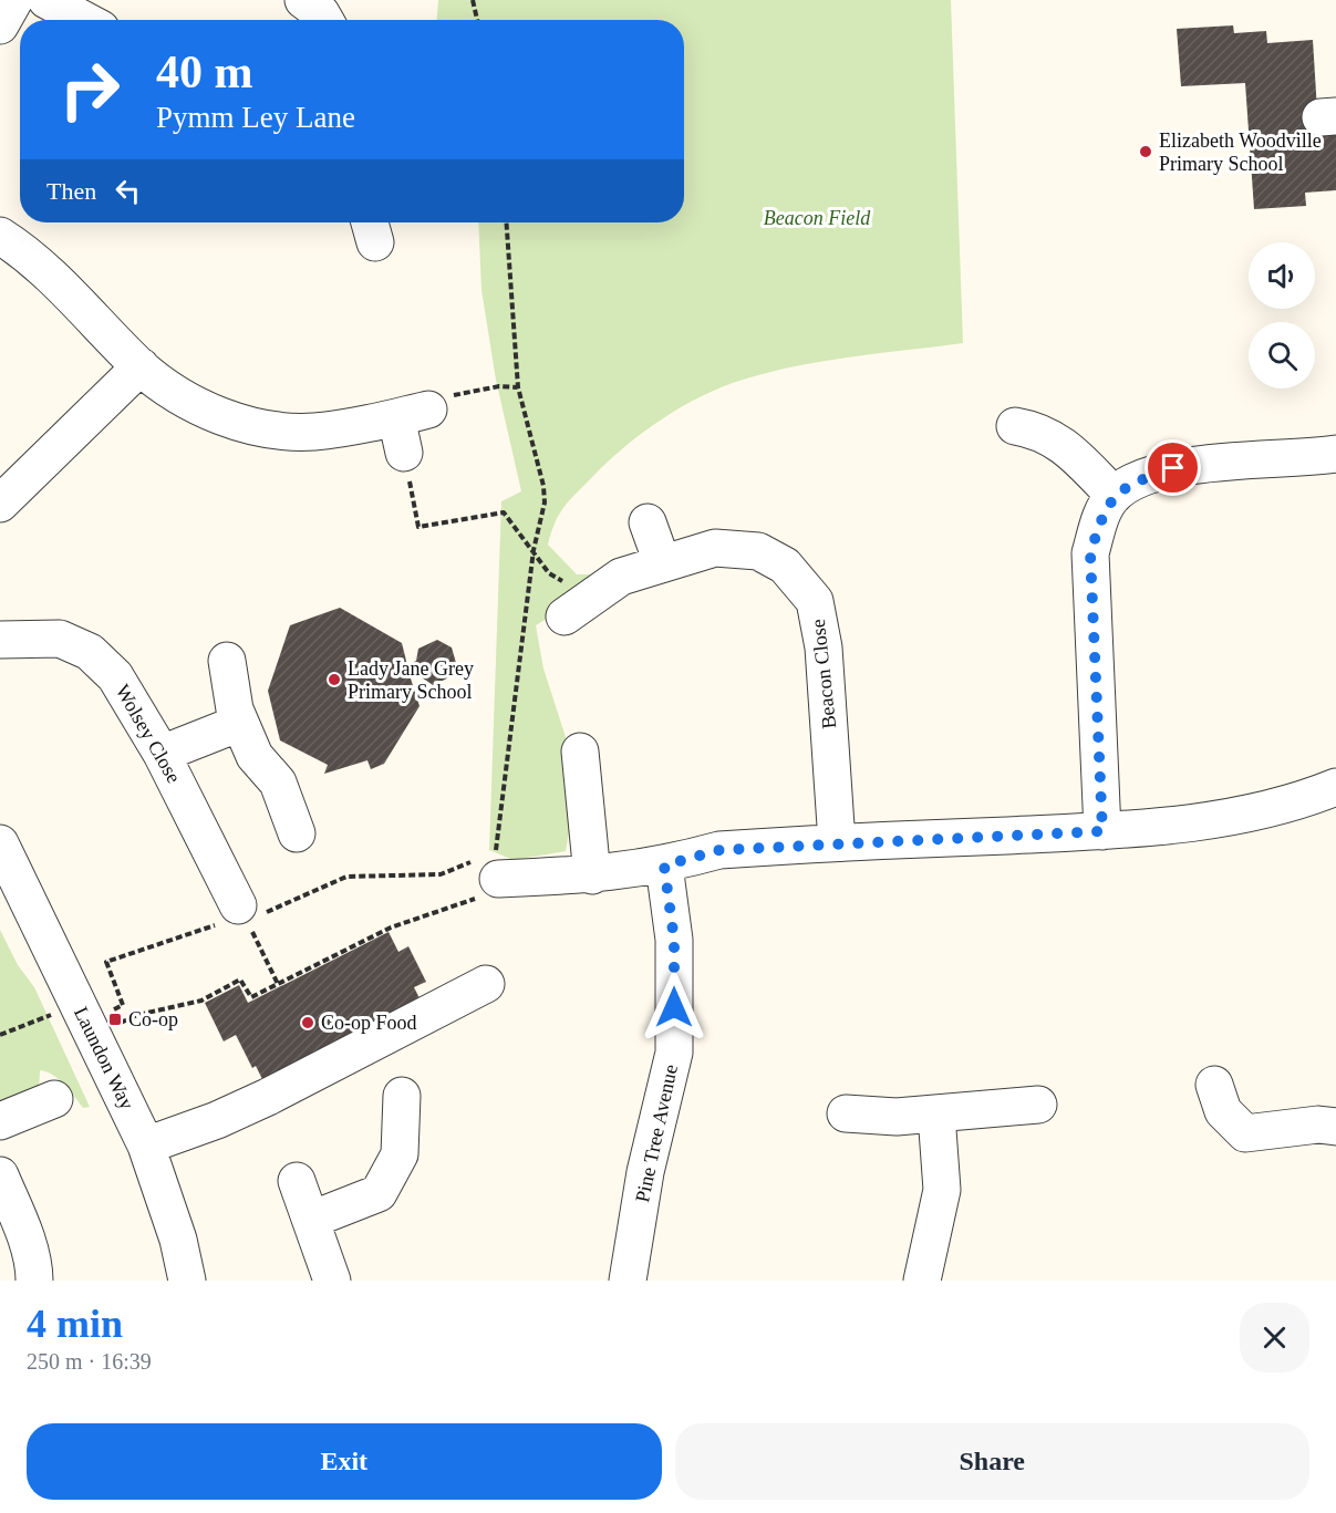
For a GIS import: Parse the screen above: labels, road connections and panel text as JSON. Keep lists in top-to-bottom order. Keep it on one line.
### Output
{"streets":{"street":["Beacon Close","Wolsey Close","Laundon Way","Pine Tree Avenue"]},"parks":["Beacon Field"],"places":{"other":["Elizabeth Woodville Primary School","Lady Jane Grey Primary School","Co-op Food"],"transit":["Co-op"]},"page":{"turn":["40 m","Pymm Ley Lane"],"then":"Then","heading":["4 min","250 m · 16:39"],"buttons":["Exit","Share"]}}
